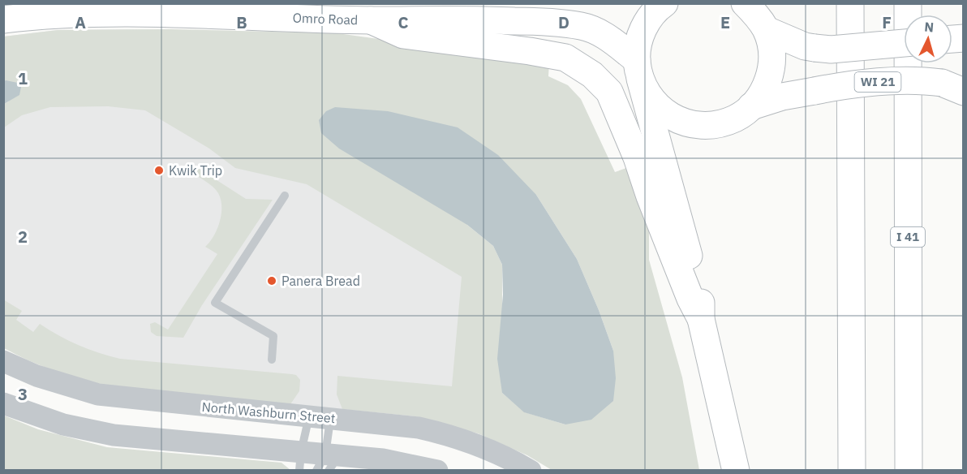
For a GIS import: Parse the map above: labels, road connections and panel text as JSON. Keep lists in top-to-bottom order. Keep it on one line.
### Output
{"streets":{"highway":["Omro Road","WI 21","I 41"],"street":["North Washburn Street"]},"places":["Kwik Trip","Panera Bread"],"north":"top","grid":{"columns":["A","B","C","D","E","F"],"rows":["1","2","3"]}}
